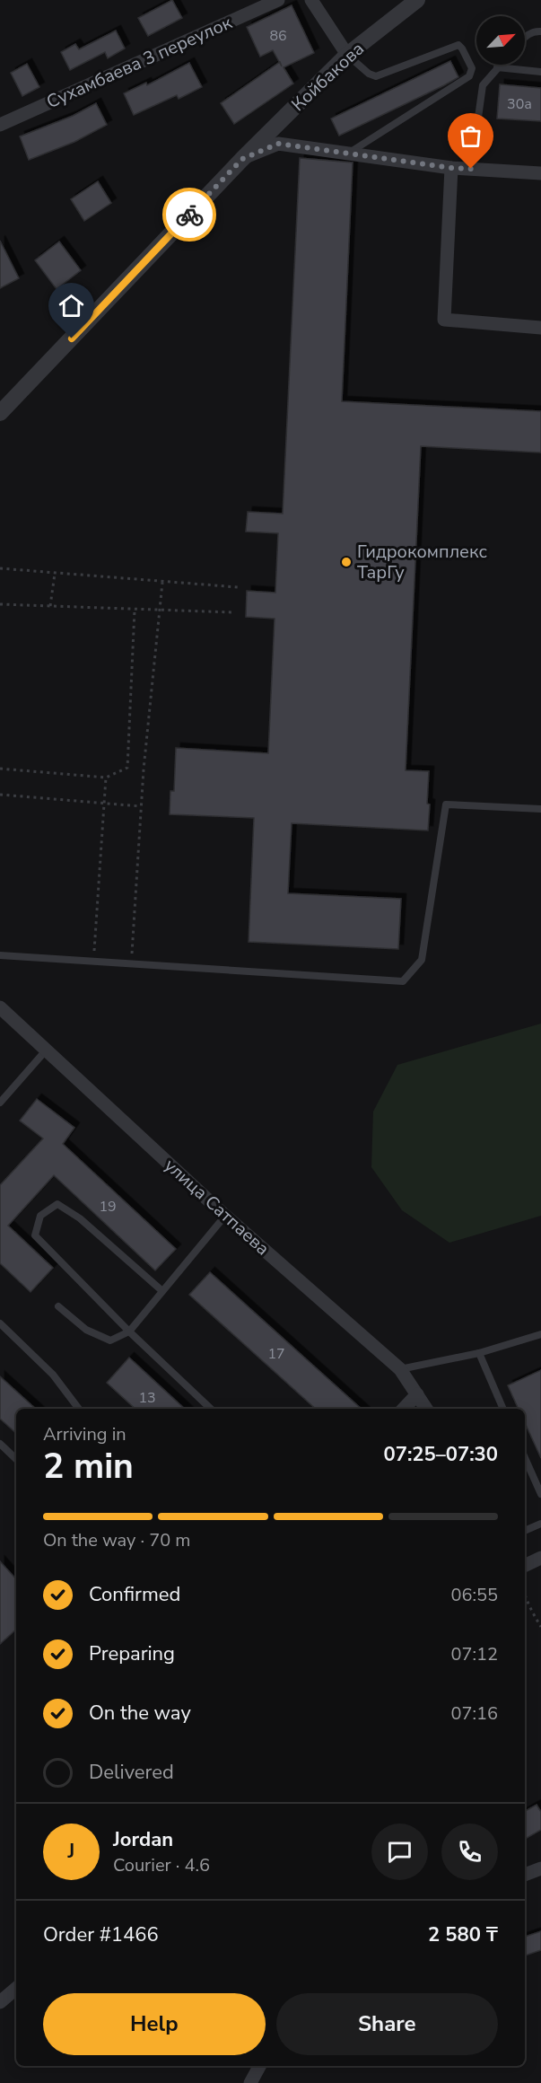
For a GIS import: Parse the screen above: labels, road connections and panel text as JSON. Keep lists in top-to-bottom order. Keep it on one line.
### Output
{"streets":{"street":["Сухамбаева 3 переулок","Койбакова","улица Сатпаева"]},"places":["Гидрокомплекс ТарГу"],"house_numbers":["86","30а","19","17","13"],"north":"top right","page":{"heading":["2 min","Arriving in","07:25–07:30"],"panel":["Jordan","Courier · 4.6","Order #1466","2 580 ₸"],"bar":"On the way · 70 m","list":[["Confirmed","06:55"],["Preparing","07:12"],["On the way","07:16"],"Delivered"],"round":"J","buttons":["Help","Share"]}}
